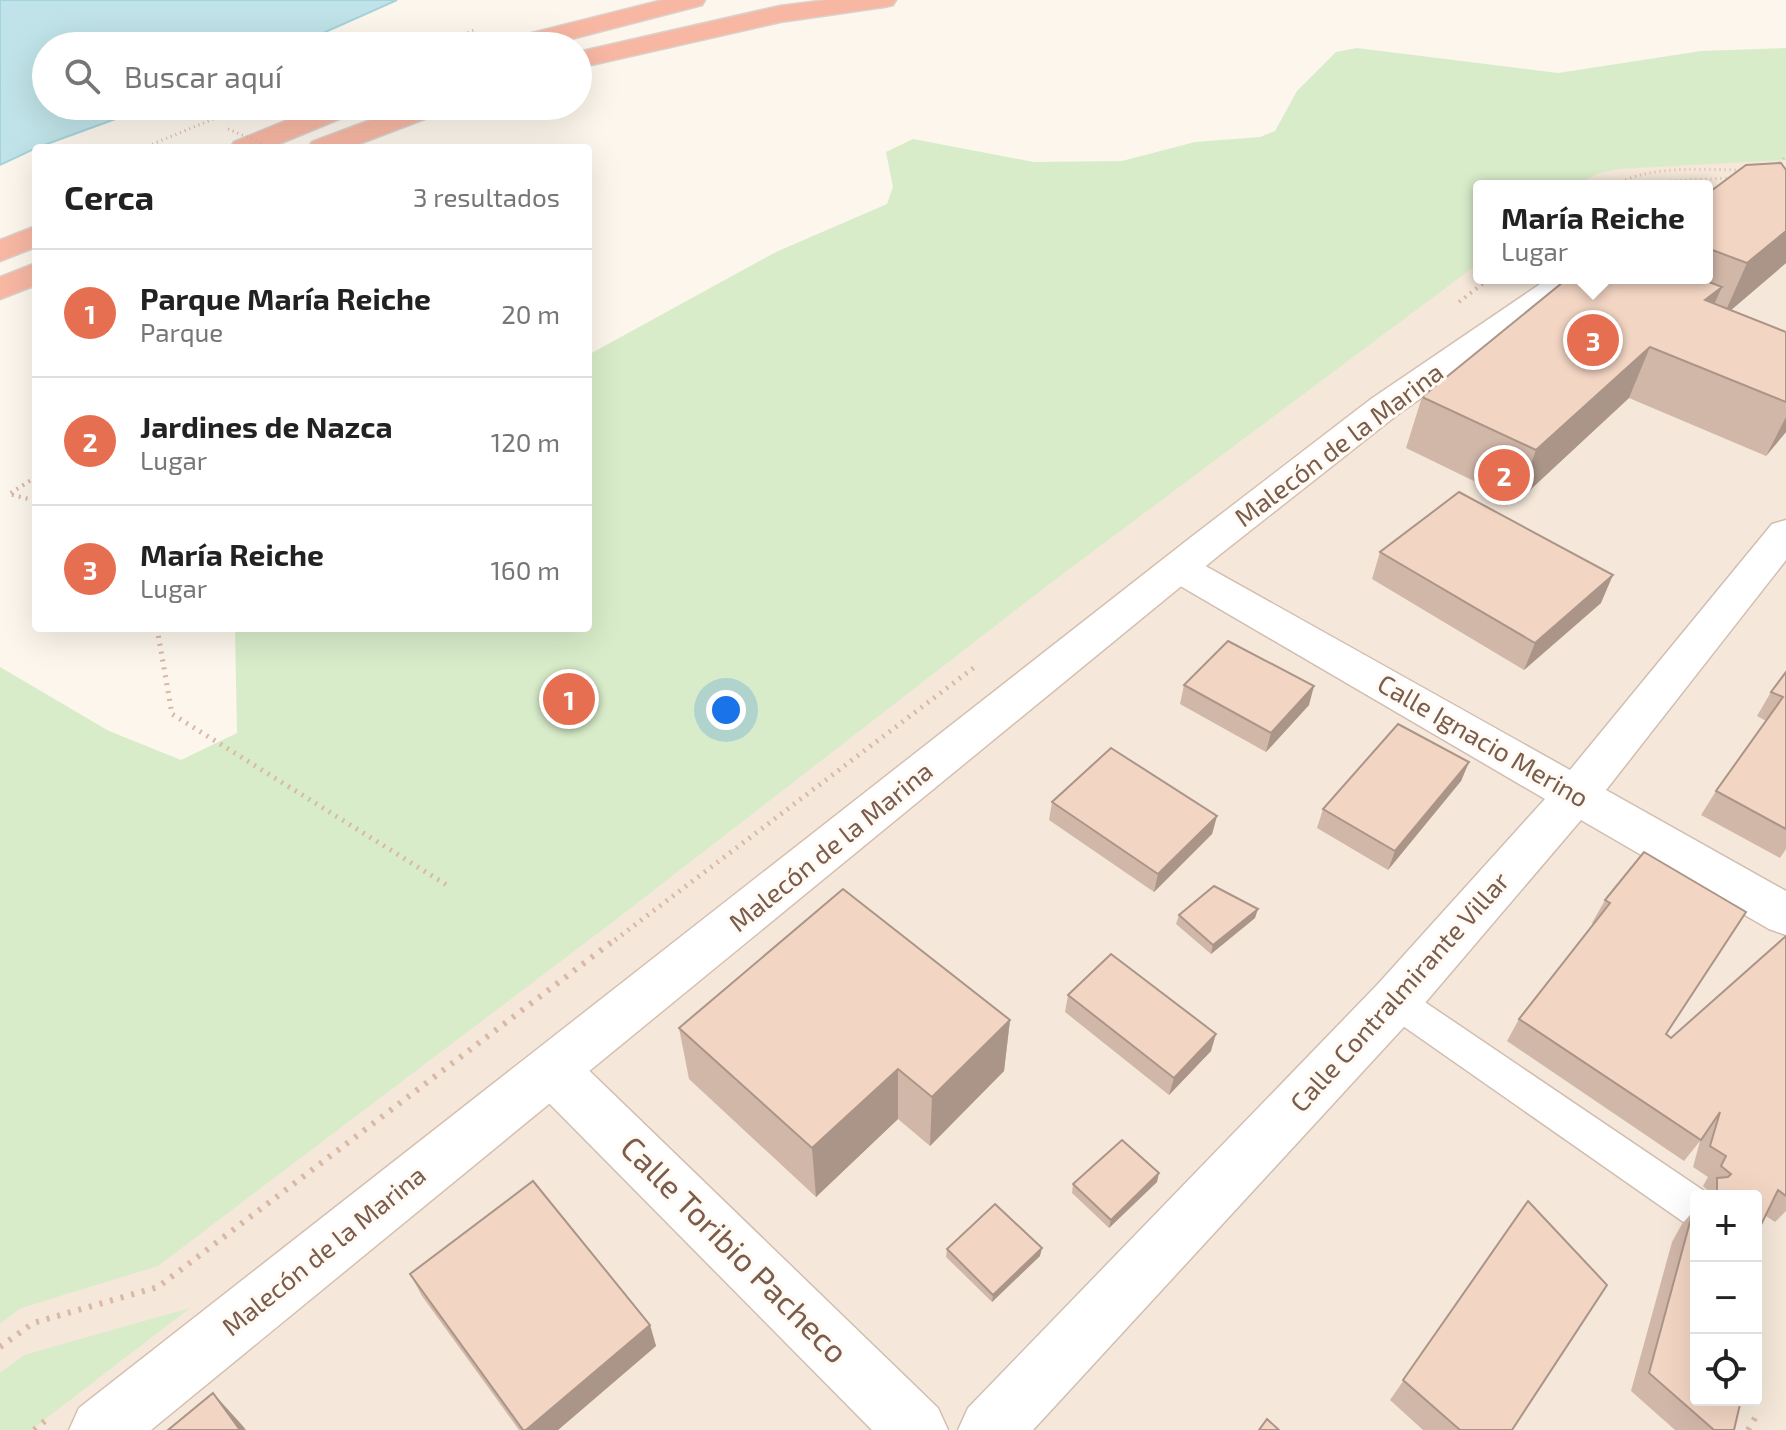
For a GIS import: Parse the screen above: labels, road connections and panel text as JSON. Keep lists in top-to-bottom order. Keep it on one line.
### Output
{"streets":{"street":["Malecón de la Marina","Calle Ignacio Merino","Calle Contralmirante Villar","Calle Toribio Pacheco"]},"crossings":[["Malecón de la Marina","Calle Ignacio Merino"],["Malecón de la Marina","Calle Toribio Pacheco"],["Calle Ignacio Merino","Calle Contralmirante Villar"]],"page":{"search":"Buscar aquí","heading":["Cerca","3 resultados"],"popup":["María Reiche","Lugar"],"list":[{"mark":"1","name":"Parque María Reiche","note":"Parque","value":"20 m"},{"mark":"2","name":"Jardines de Nazca","note":"Lugar","value":"120 m"},{"mark":"3","name":"María Reiche","note":"Lugar","value":"160 m"}],"pins":["3","2","1"],"map_buttons":["+","−"]}}
